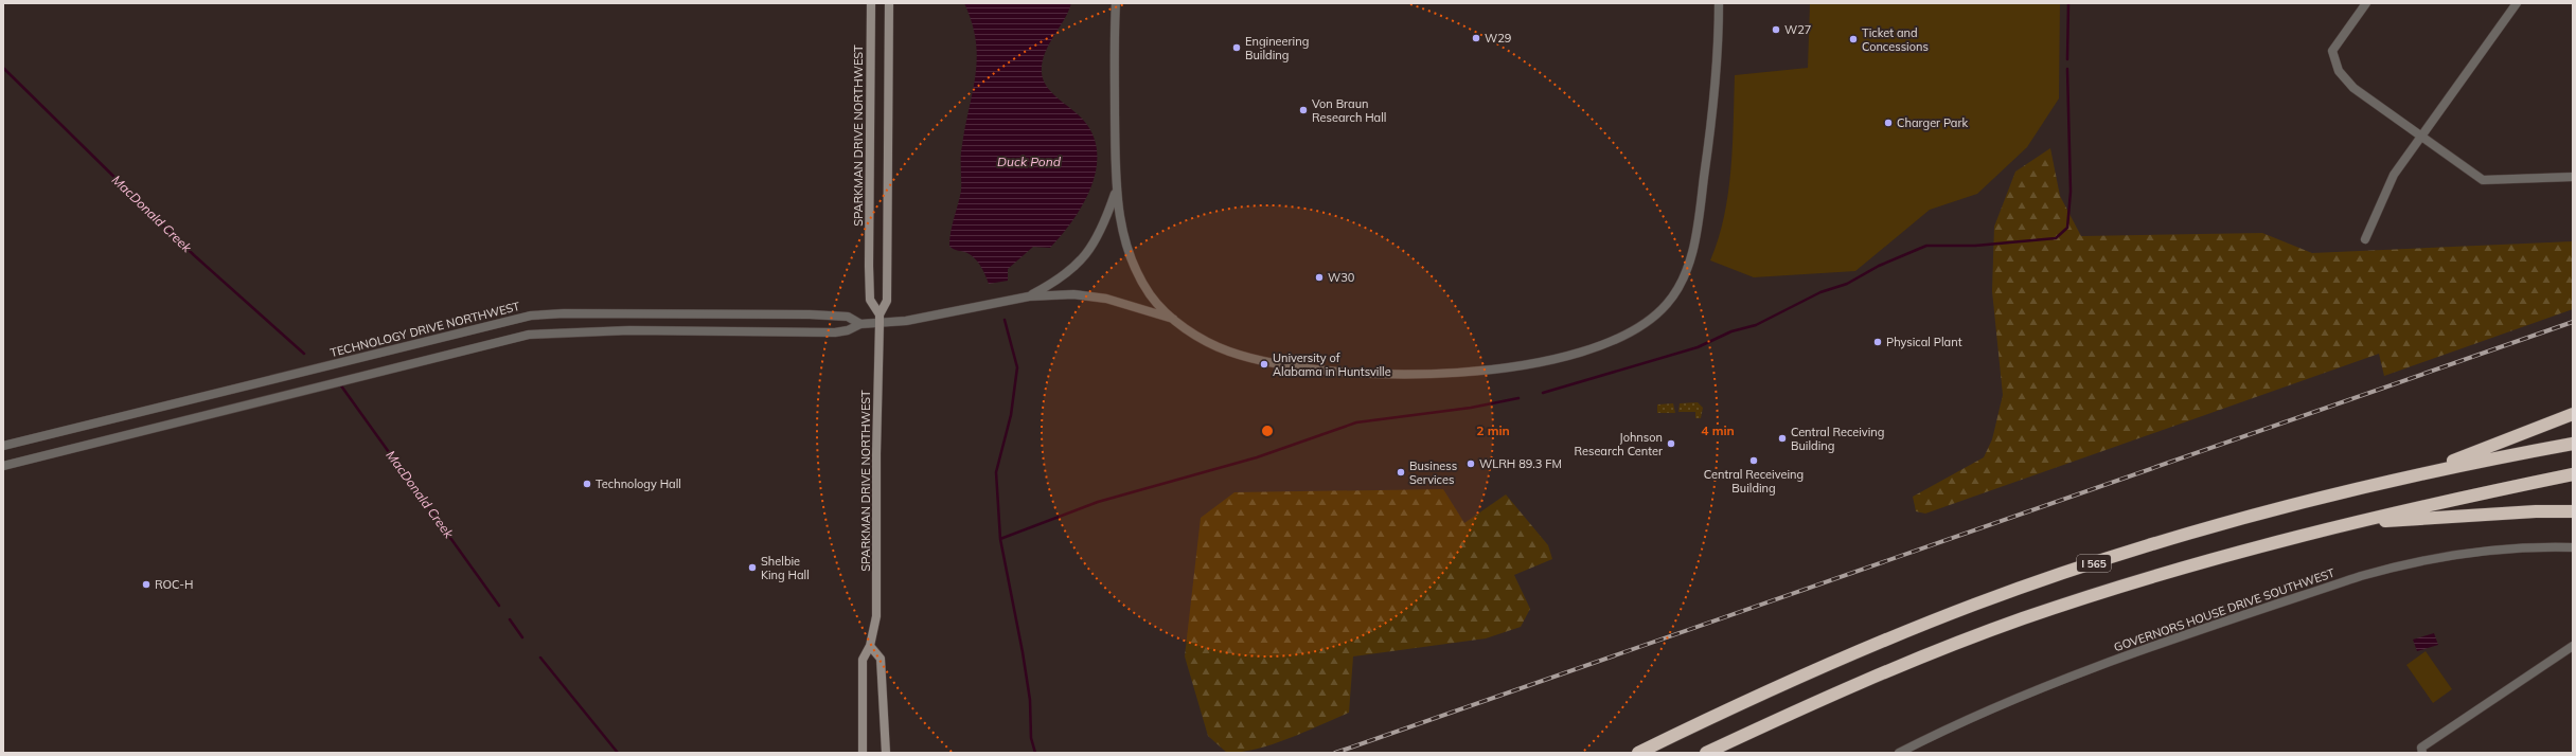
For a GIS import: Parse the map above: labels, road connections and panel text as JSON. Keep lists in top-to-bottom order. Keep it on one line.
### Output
{"streets":{"highway":["I 565"],"main road":["SPARKMAN DRIVE NORTHWEST"],"street":["TECHNOLOGY DRIVE NORTHWEST","GOVERNORS HOUSE DRIVE SOUTHWEST"]},"crossings":[["SPARKMAN DRIVE NORTHWEST","TECHNOLOGY DRIVE NORTHWEST"]],"water":["Duck Pond","MacDonald Creek"],"places":["W27","W29","Ticket and Concessions","Engineering Building","Von Braun Research Hall","Charger Park","W30","Physical Plant","University of Alabama in Huntsville","Central Receiving Building","Johnson Research Center","Central Receiveing Building","WLRH 89.3 FM","Business Services","Technology Hall","Shelbie King Hall","ROC-H"],"rings":["2 min","4 min"]}
